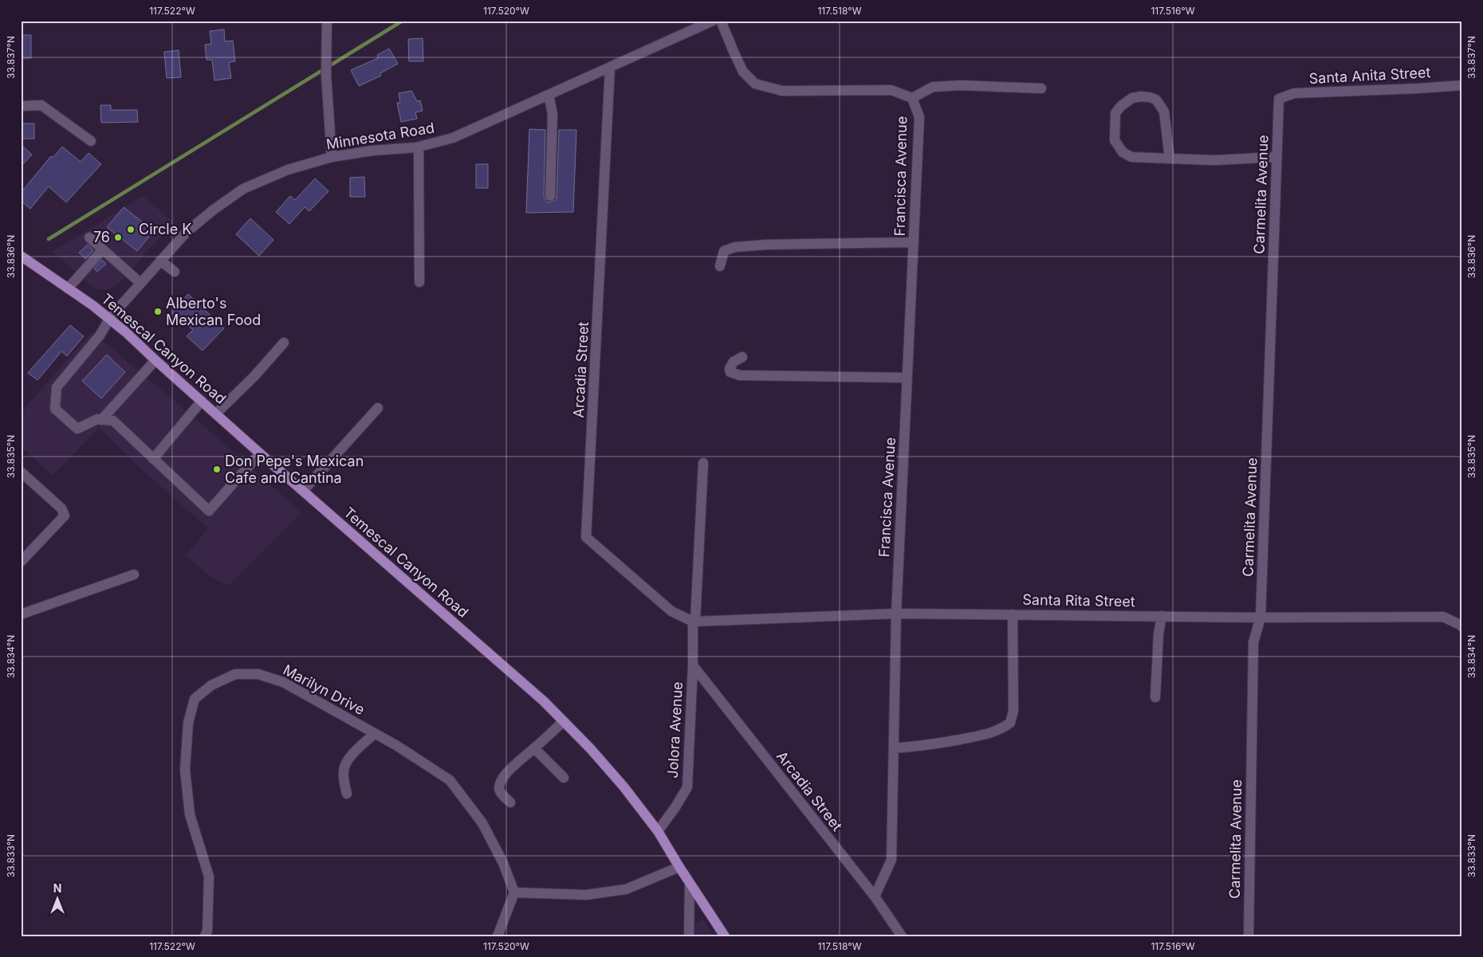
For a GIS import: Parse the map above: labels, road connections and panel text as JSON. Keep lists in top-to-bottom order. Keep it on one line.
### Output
{"streets":{"main road":["Temescal Canyon Road"],"street":["Santa Anita Street","Minnesota Road","Francisca Avenue","Carmelita Avenue","Arcadia Street","Santa Rita Street","Marilyn Drive","Jolora Avenue"]},"crossings":[["Santa Anita Street","Carmelita Avenue"],["Minnesota Road","Temescal Canyon Road"],["Minnesota Road","Arcadia Street"],["Francisca Avenue","Arcadia Street"],["Francisca Avenue","Santa Rita Street"],["Carmelita Avenue","Santa Rita Street"],["Temescal Canyon Road","Jolora Avenue"],["Arcadia Street","Santa Rita Street"],["Arcadia Street","Jolora Avenue"],["Santa Rita Street","Jolora Avenue"]],"places":["Circle K","76","Alberto's Mexican Food","Don Pepe's Mexican Cafe and Cantina"],"north":"top","coordinates":["117.522°W","117.520°W","117.518°W","117.516°W","33.837°N","33.836°N","33.835°N","33.834°N","33.833°N"]}
